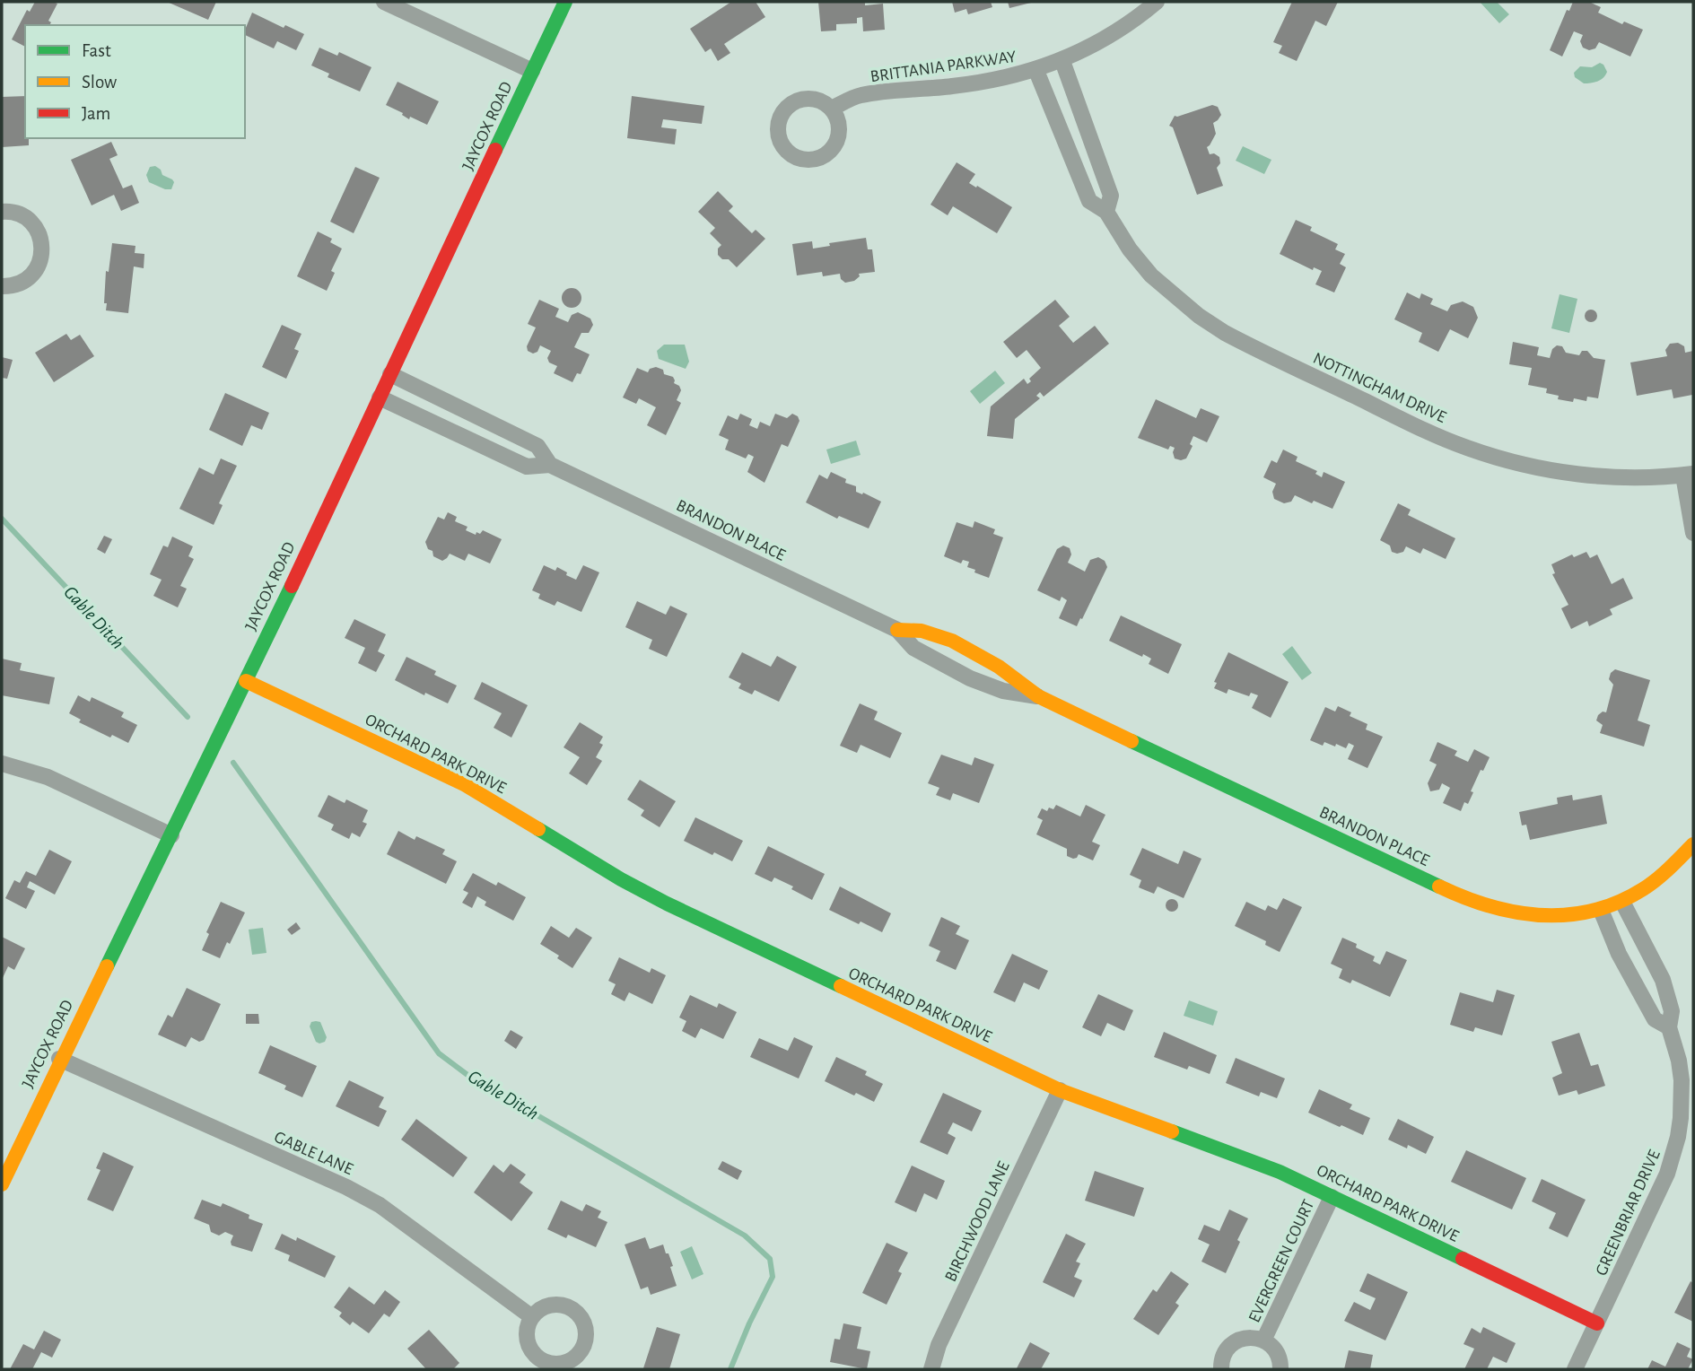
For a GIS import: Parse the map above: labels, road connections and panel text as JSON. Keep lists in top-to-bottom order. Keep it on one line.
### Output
{"streets":{"street":["BRITTANIA PARKWAY","JAYCOX ROAD","NOTTINGHAM DRIVE","BRANDON PLACE","ORCHARD PARK DRIVE","GABLE LANE","GREENBRIAR DRIVE","BIRCHWOOD LANE","EVERGREEN COURT"]},"crossings":[["BRITTANIA PARKWAY","NOTTINGHAM DRIVE"],["JAYCOX ROAD","BRANDON PLACE"],["JAYCOX ROAD","ORCHARD PARK DRIVE"],["JAYCOX ROAD","GABLE LANE"],["BRANDON PLACE","GREENBRIAR DRIVE"],["ORCHARD PARK DRIVE","GREENBRIAR DRIVE"],["ORCHARD PARK DRIVE","BIRCHWOOD LANE"],["ORCHARD PARK DRIVE","EVERGREEN COURT"]],"water":["Gable Ditch"],"legend":["Fast","Slow","Jam"]}
